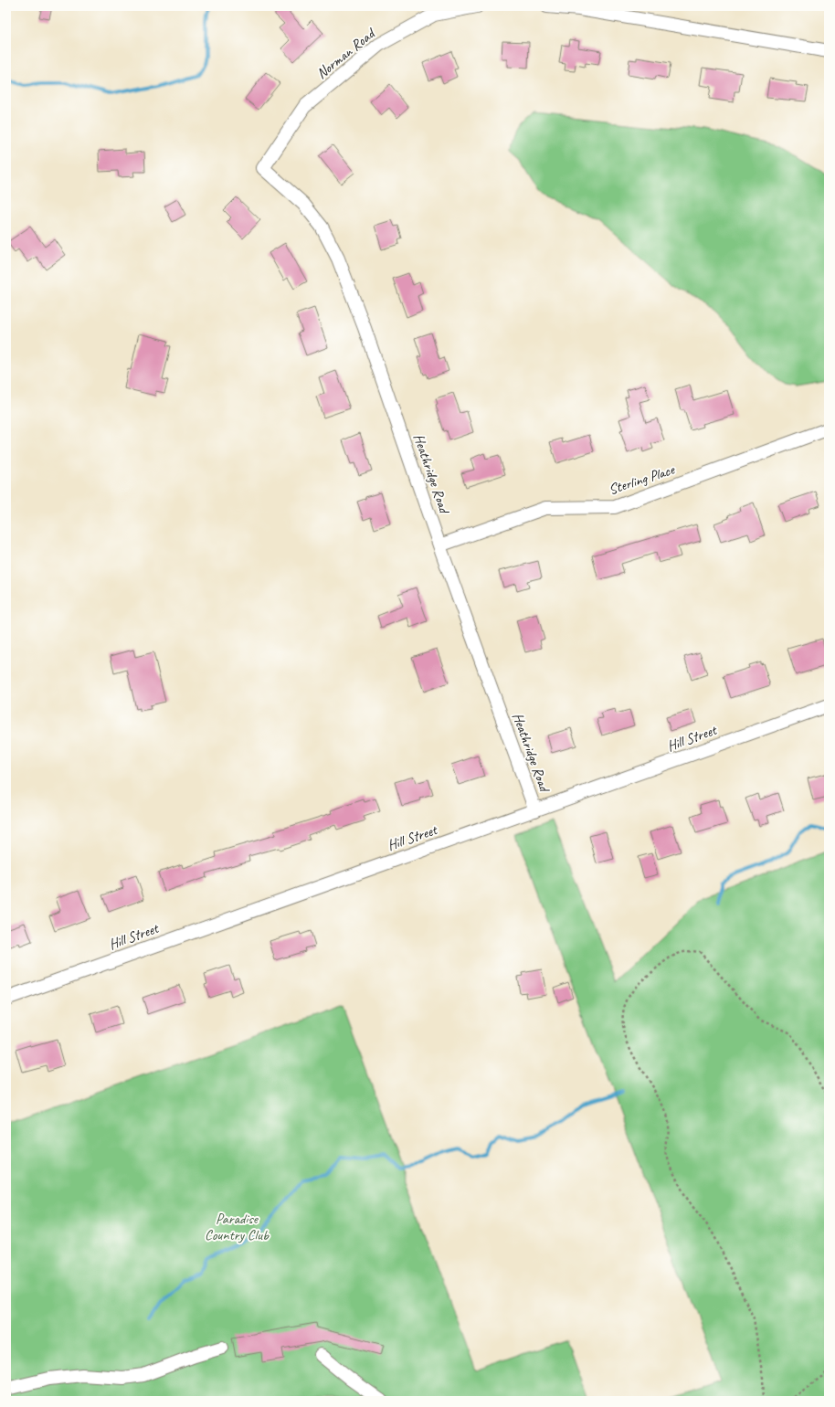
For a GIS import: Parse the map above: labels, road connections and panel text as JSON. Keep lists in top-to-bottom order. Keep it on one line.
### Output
{"streets":{"street":["Norman Road","Heathridge Road","Sterling Place","Hill Street"]},"crossings":[["Norman Road","Heathridge Road"],["Heathridge Road","Sterling Place"],["Heathridge Road","Hill Street"]],"parks":["Paradise Country Club"]}
